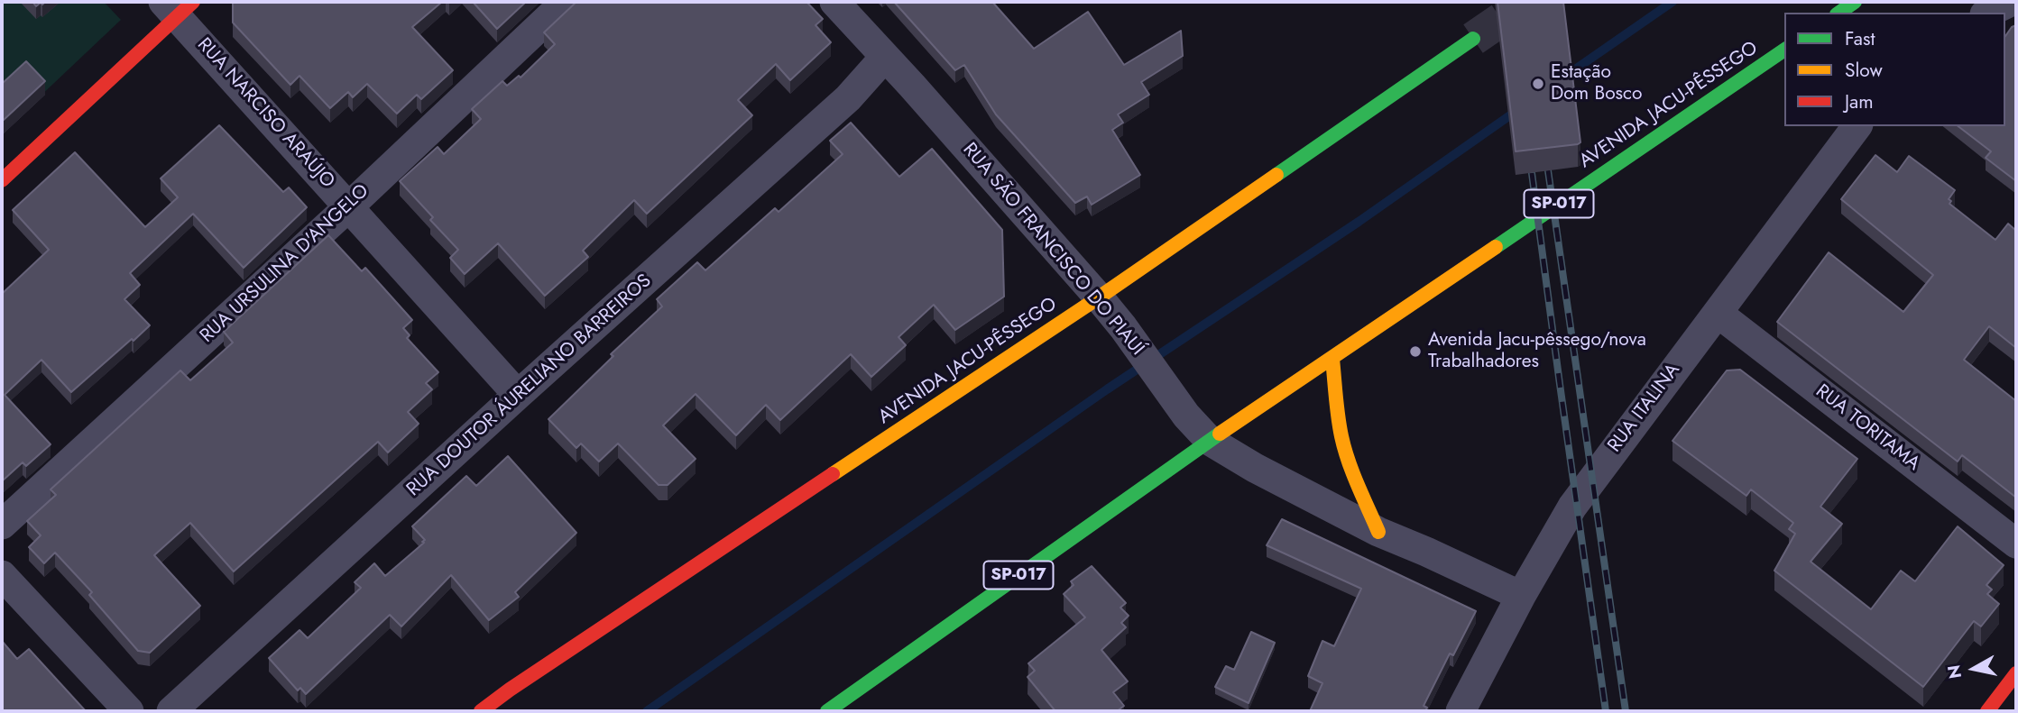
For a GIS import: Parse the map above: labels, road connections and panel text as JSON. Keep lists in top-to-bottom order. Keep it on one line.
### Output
{"streets":{"main road":["AVENIDA JACU-PÊSSEGO","SP-017"],"street":["RUA NARCISO ARAÚJO","RUA SÃO FRANCISCO DO PIAUÍ","RUA URSULINA D'ANGELO","RUA DOUTOR ÁURELIANO BARREIROS","RUA ITALINA","RUA TORITAMA"]},"crossings":[["AVENIDA JACU-PÊSSEGO","RUA SÃO FRANCISCO DO PIAUÍ"],["RUA NARCISO ARAÚJO","RUA URSULINA D'ANGELO"],["RUA NARCISO ARAÚJO","RUA DOUTOR ÁURELIANO BARREIROS"],["RUA SÃO FRANCISCO DO PIAUÍ","RUA DOUTOR ÁURELIANO BARREIROS"],["RUA SÃO FRANCISCO DO PIAUÍ","RUA ITALINA"],["RUA ITALINA","RUA TORITAMA"]],"places":["Estação Dom Bosco","Avenida Jacu-pêssego/nova Trabalhadores"],"legend":["Fast","Slow","Jam"],"north":"left"}
